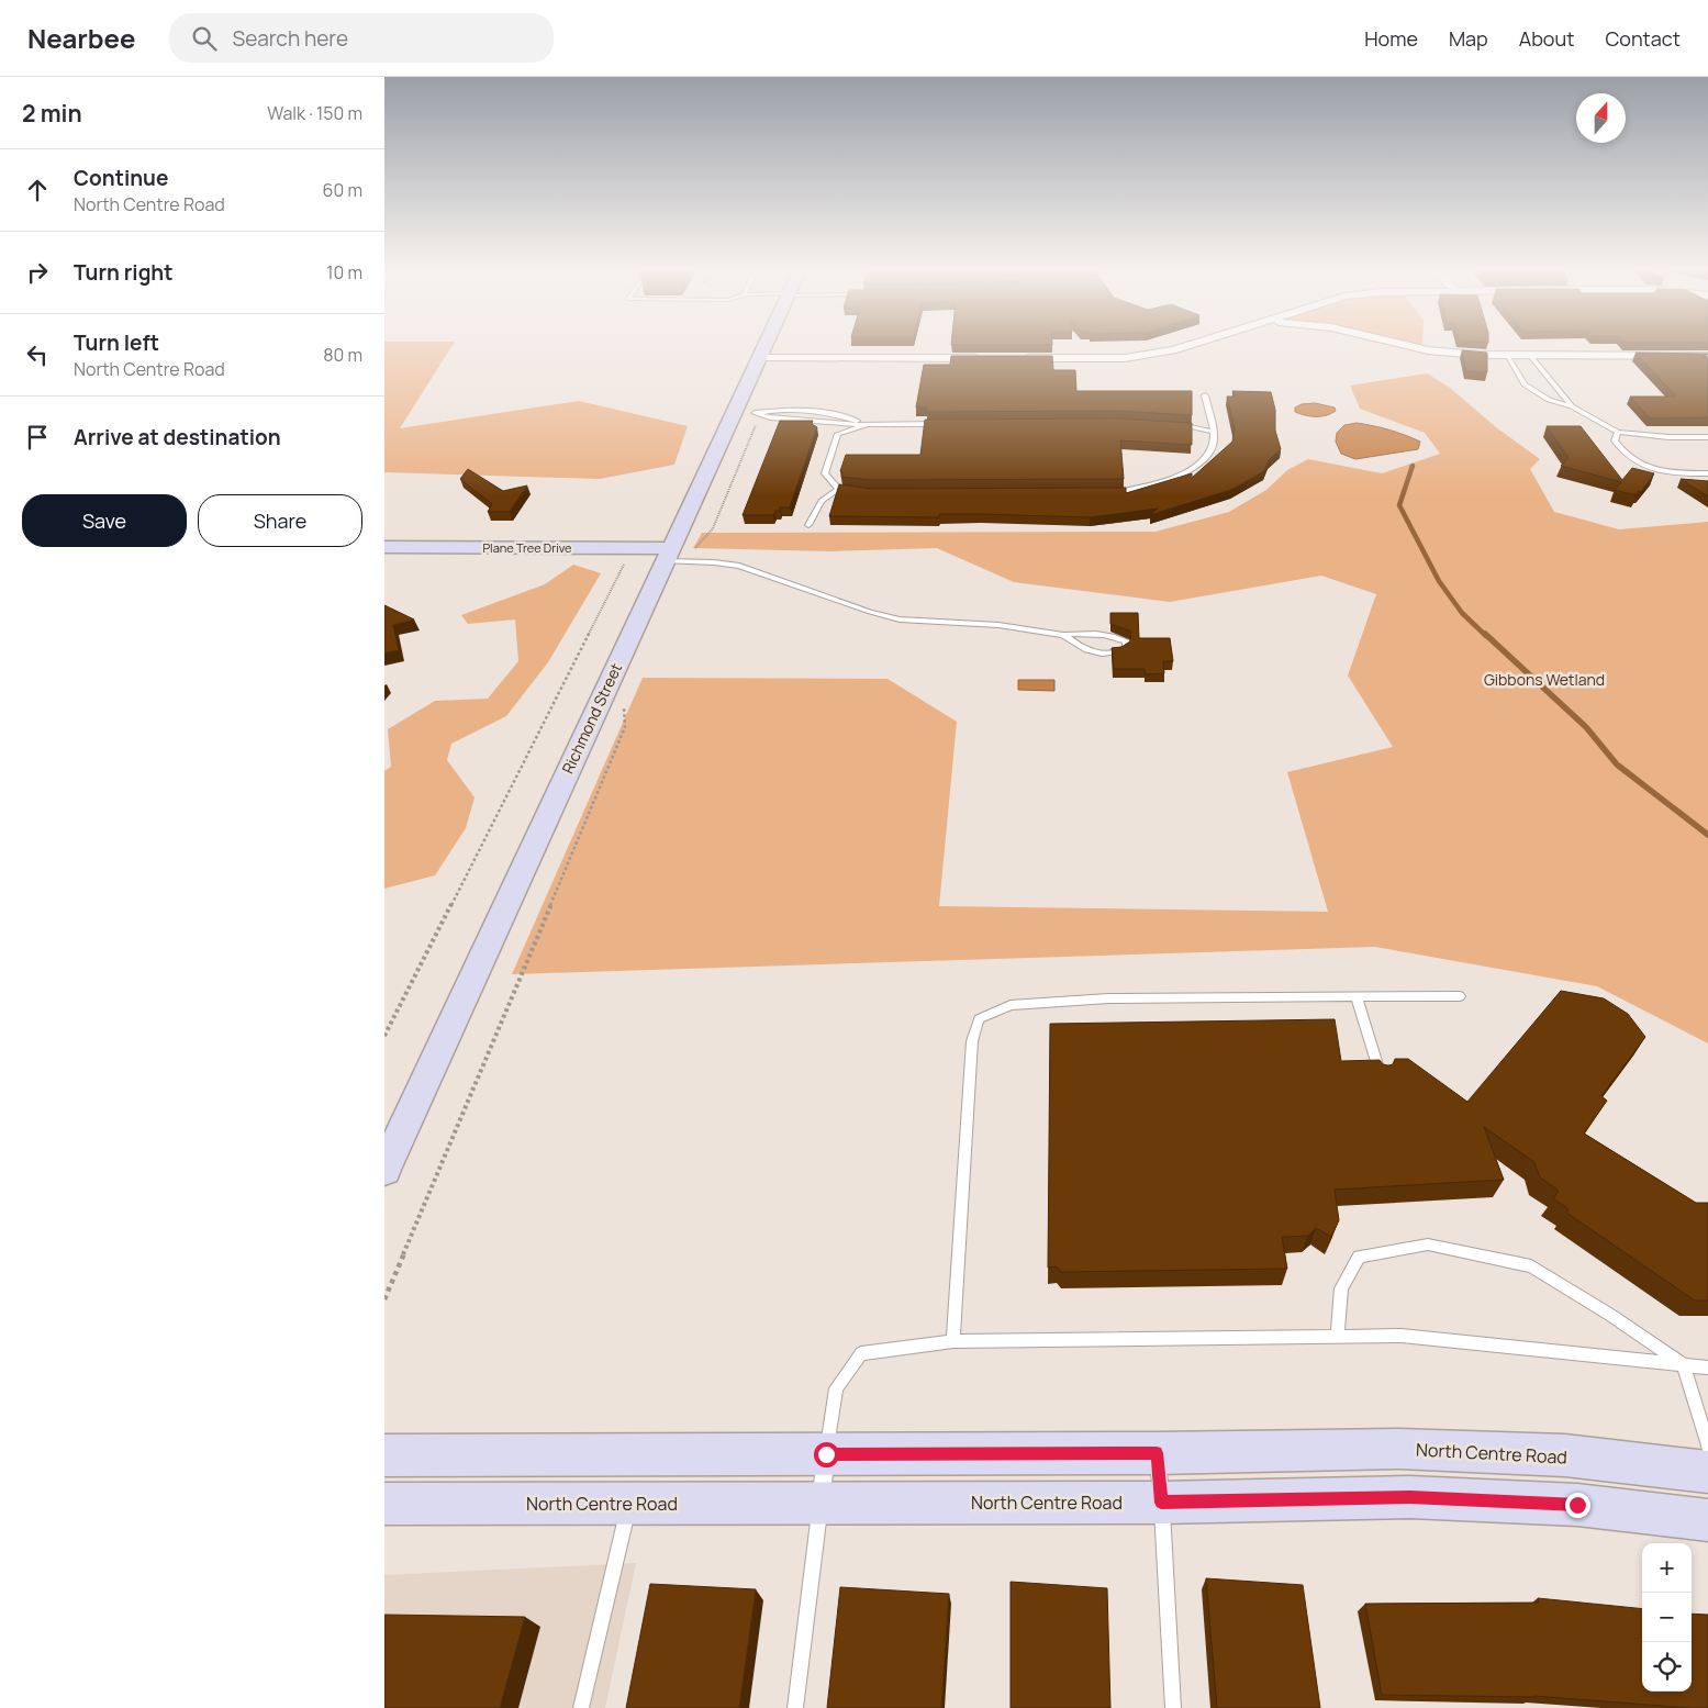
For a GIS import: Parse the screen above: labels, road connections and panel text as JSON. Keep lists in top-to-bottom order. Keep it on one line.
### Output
{"streets":{"street":["Plane Tree Drive","Richmond Street","North Centre Road"]},"crossings":[["Plane Tree Drive","Richmond Street"]],"parks":["Gibbons Wetland"],"north":"top","page":{"header":"Nearbee","search":"Search here","nav":["Home","Map","About","Contact"],"heading":["2 min","Walk · 150 m"],"list":[["Continue","North Centre Road","60 m"],["Turn right","10 m"],["Turn left","North Centre Road","80 m"],"Arrive at destination"],"buttons":["Save","Share"],"map_buttons":["+","−"]}}
